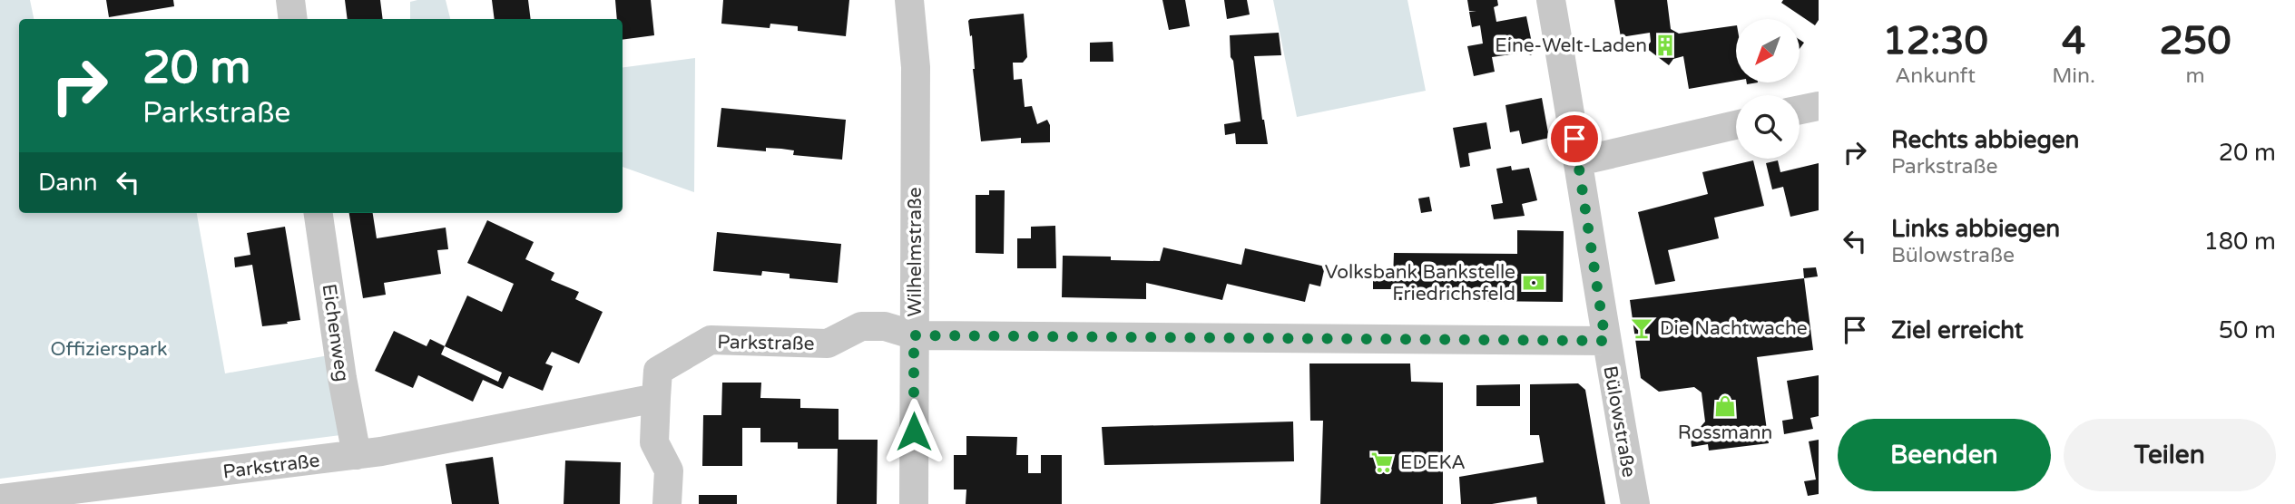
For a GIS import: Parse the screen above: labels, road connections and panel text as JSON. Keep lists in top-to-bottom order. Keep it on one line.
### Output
{"streets":{"street":["Wilhelmstraße","Eichenweg","Parkstraße","Bülowstraße"]},"crossings":[["Wilhelmstraße","Parkstraße"],["Eichenweg","Parkstraße"],["Parkstraße","Bülowstraße"]],"parks":["Offizierspark"],"places":{"building":["Eine-Welt-Laden"],"bank":["Volksbank Bankstelle Friedrichsfeld"],"bar":["Die Nachtwache"],"shop":["Rossmann"],"supermarket":["EDEKA"]},"north":"bottom left","page":{"eta":["12:30","Ankunft","4","Min.","250","m"],"turn":["20 m","Parkstraße"],"list":[{"name":"Rechts abbiegen","note":"Parkstraße","value":"20 m"},{"name":"Links abbiegen","note":"Bülowstraße","value":"180 m"},{"name":"Ziel erreicht","value":"50 m"}],"then":"Dann","buttons":["Beenden","Teilen"]}}
